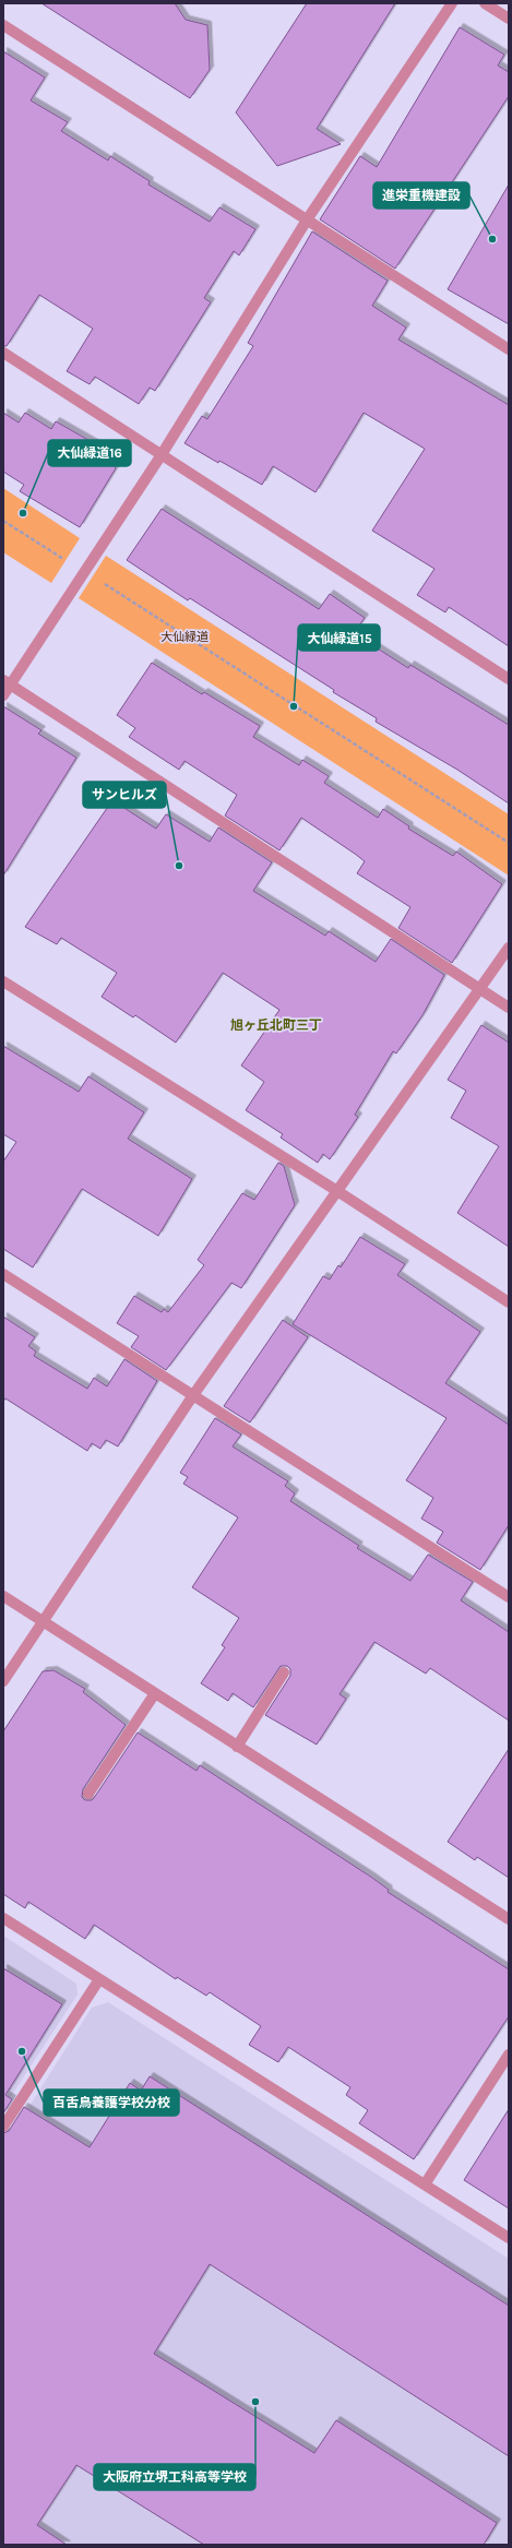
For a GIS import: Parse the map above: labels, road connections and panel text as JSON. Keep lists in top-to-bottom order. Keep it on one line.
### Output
{"districts":["旭ヶ丘北町三丁"],"parks":["大仙緑道"],"places":["進栄重機建設","大仙緑道16","大仙緑道15","サンヒルズ","百舌鳥養護学校分校","大阪府立堺工科高等学校"]}
